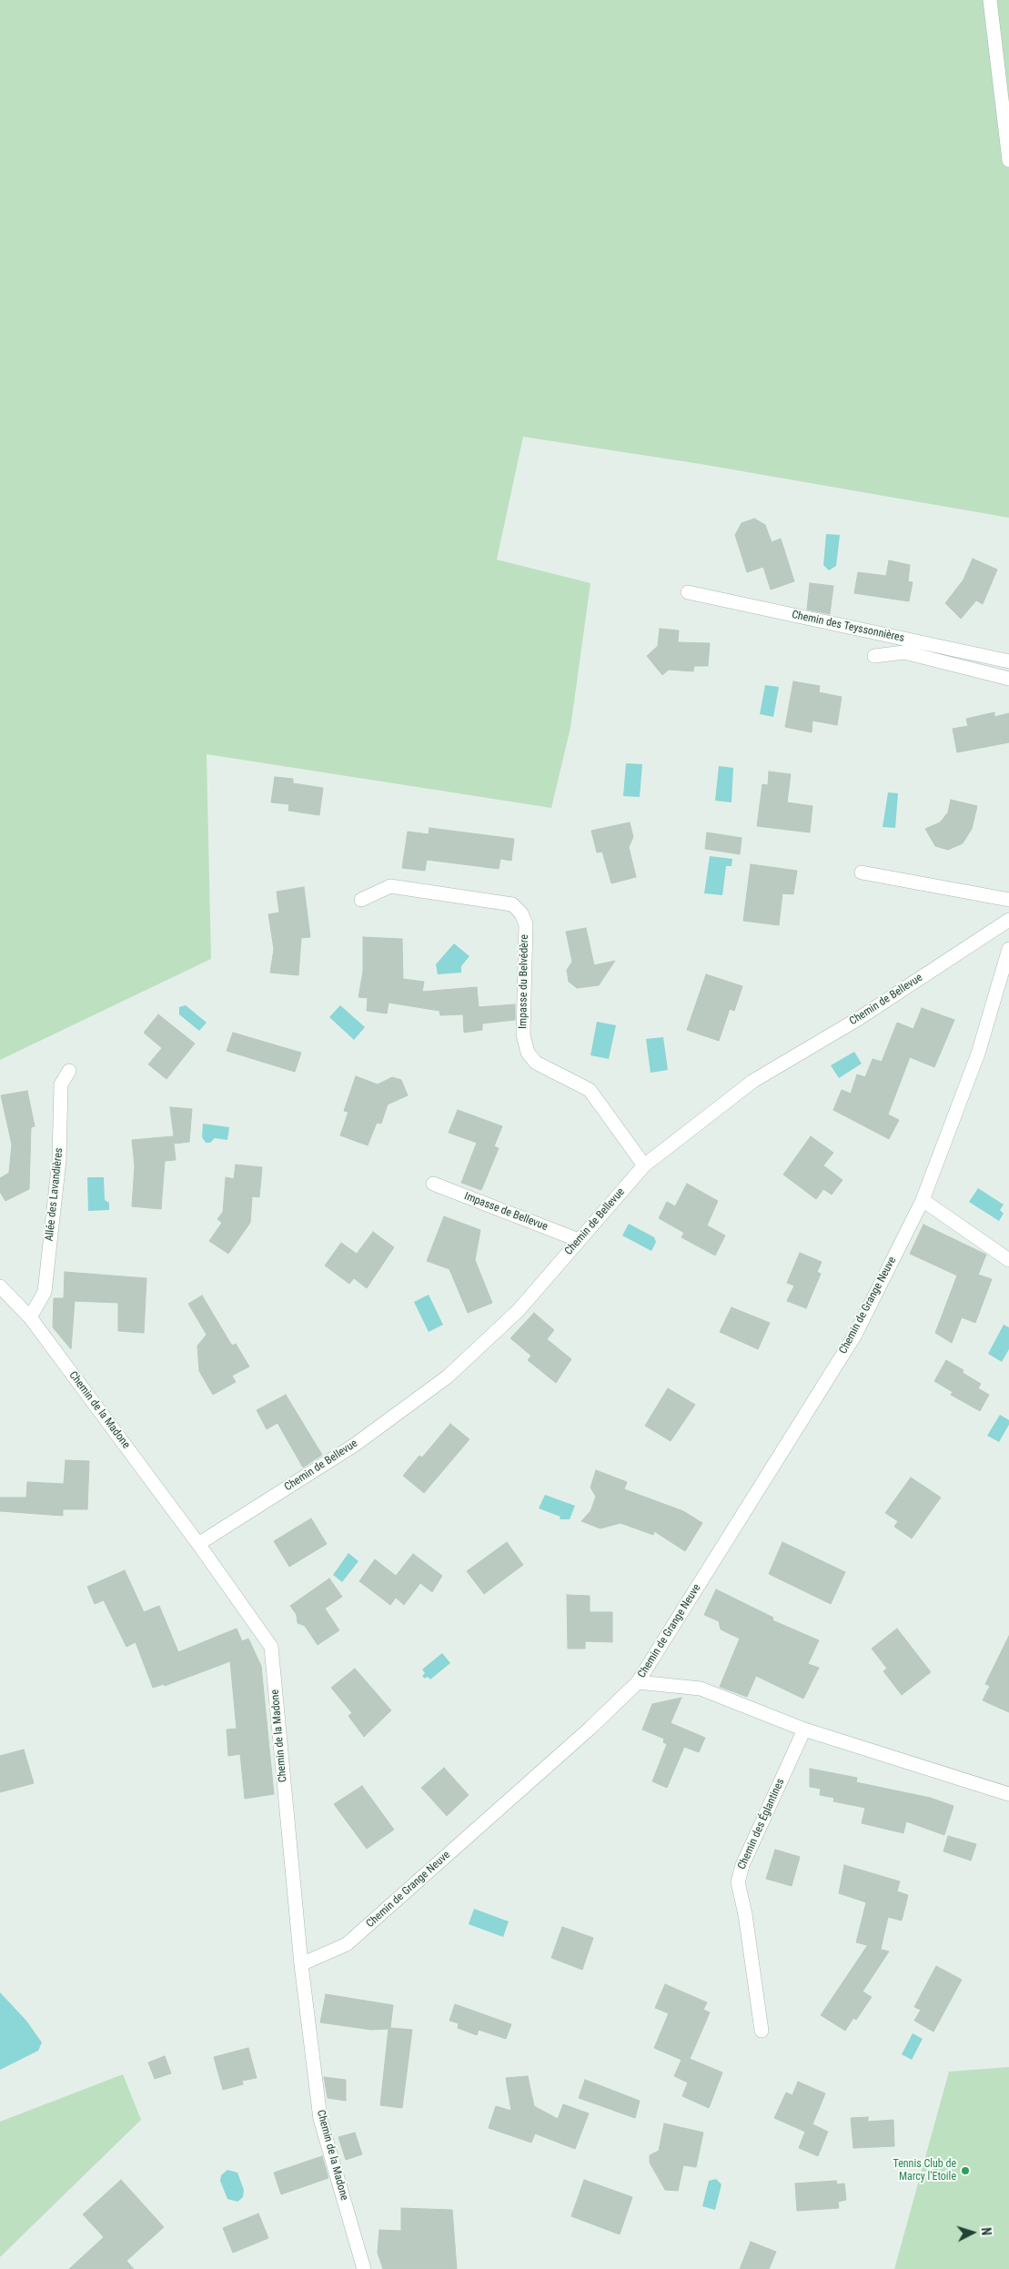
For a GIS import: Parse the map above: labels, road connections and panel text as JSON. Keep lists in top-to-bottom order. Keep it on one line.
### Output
{"streets":{"street":["Chemin des Teyssonnières","Impasse du Belvédère","Chemin de Bellevue","Allée des Lavandières","Impasse de Bellevue","Chemin de Grange Neuve","Chemin de la Madone","Chemin des Églantines"]},"crossings":[["Impasse du Belvédère","Chemin de Bellevue"],["Chemin de Bellevue","Impasse de Bellevue"],["Chemin de Bellevue","Chemin de la Madone"],["Allée des Lavandières","Chemin de la Madone"],["Chemin de Grange Neuve","Chemin de la Madone"]],"places":["Tennis Club de Marcy l'Etoile"],"north":"right"}
